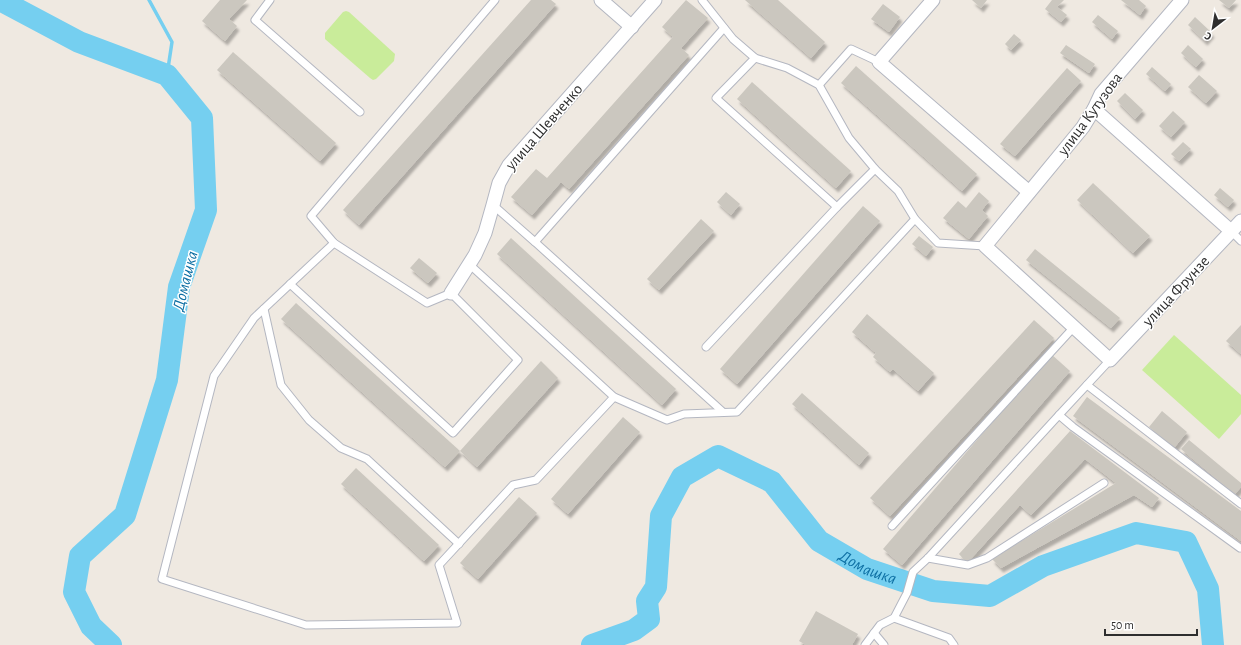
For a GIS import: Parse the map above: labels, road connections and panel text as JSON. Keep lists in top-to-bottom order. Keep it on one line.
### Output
{"streets":{"street":["улица Кутузова","улица Шевченко","улица Фрунзе"]},"water":["Домашка"],"scale_bar":"50 m","north":"bottom left"}
